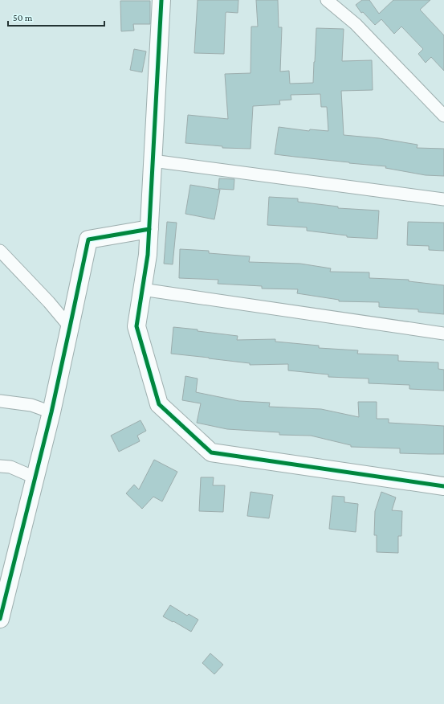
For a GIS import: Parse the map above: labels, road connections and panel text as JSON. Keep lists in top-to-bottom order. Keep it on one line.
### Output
{"scale_bar":"50 m"}
